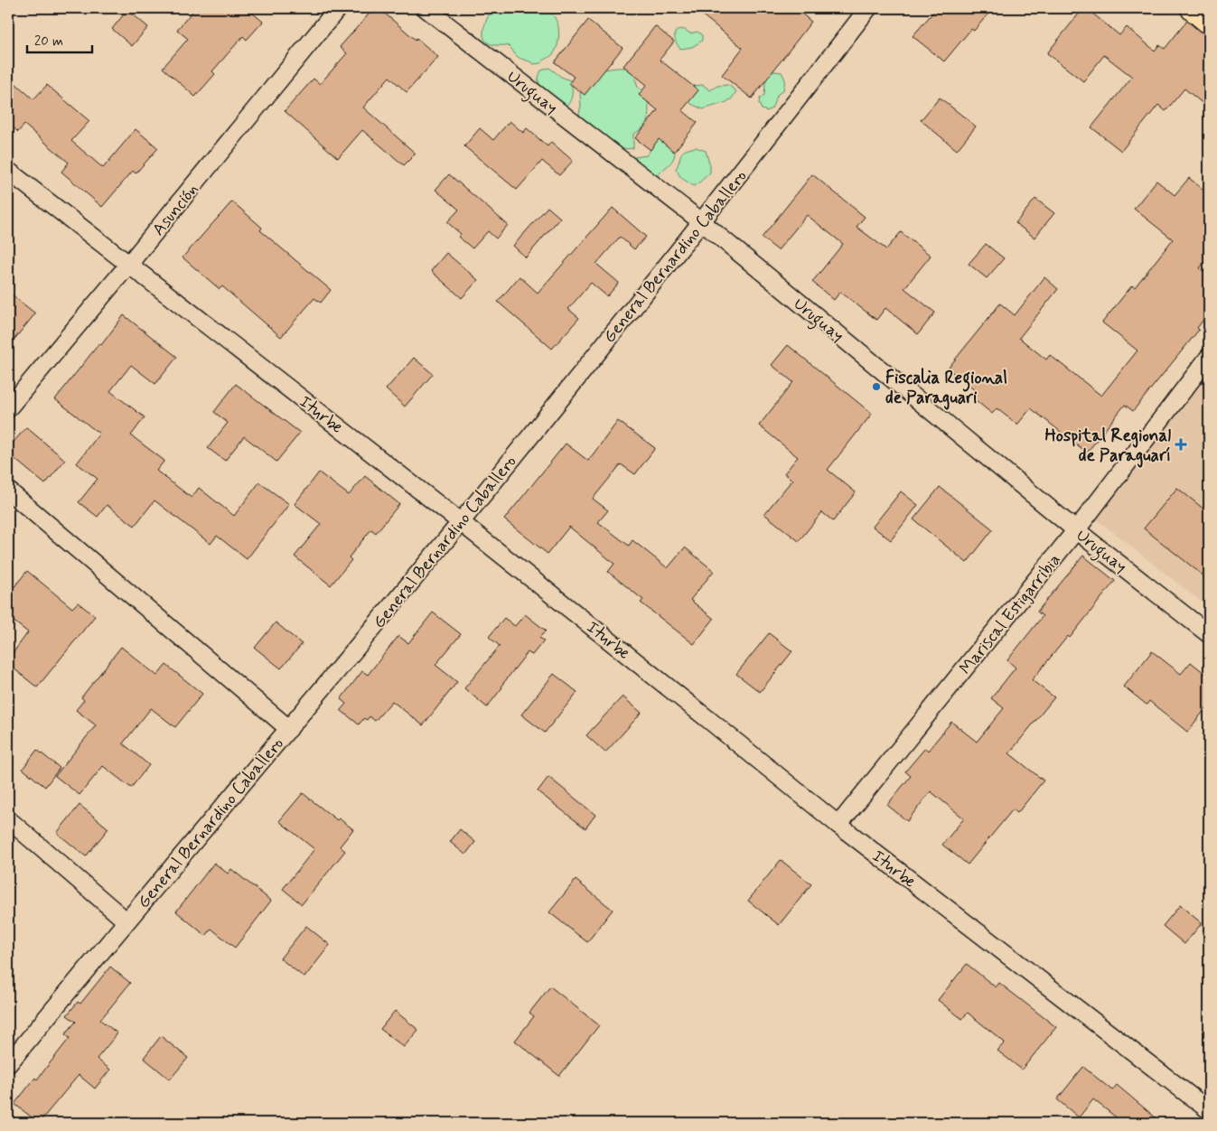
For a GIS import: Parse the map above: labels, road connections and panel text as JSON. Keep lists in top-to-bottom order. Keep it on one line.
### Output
{"streets":{"street":["Uruguay","Asunción","General Bernardino Caballero","Iturbe","Mariscal Estigarribia"]},"crossings":[["Uruguay","General Bernardino Caballero"],["Uruguay","Mariscal Estigarribia"],["Asunción","Iturbe"],["General Bernardino Caballero","Iturbe"],["Iturbe","Mariscal Estigarribia"]],"places":{"other":["Fiscalia Regional de Paraguari"],"health":["Hospital Regional de Paraguarí"]},"scale_bar":"20 m"}
